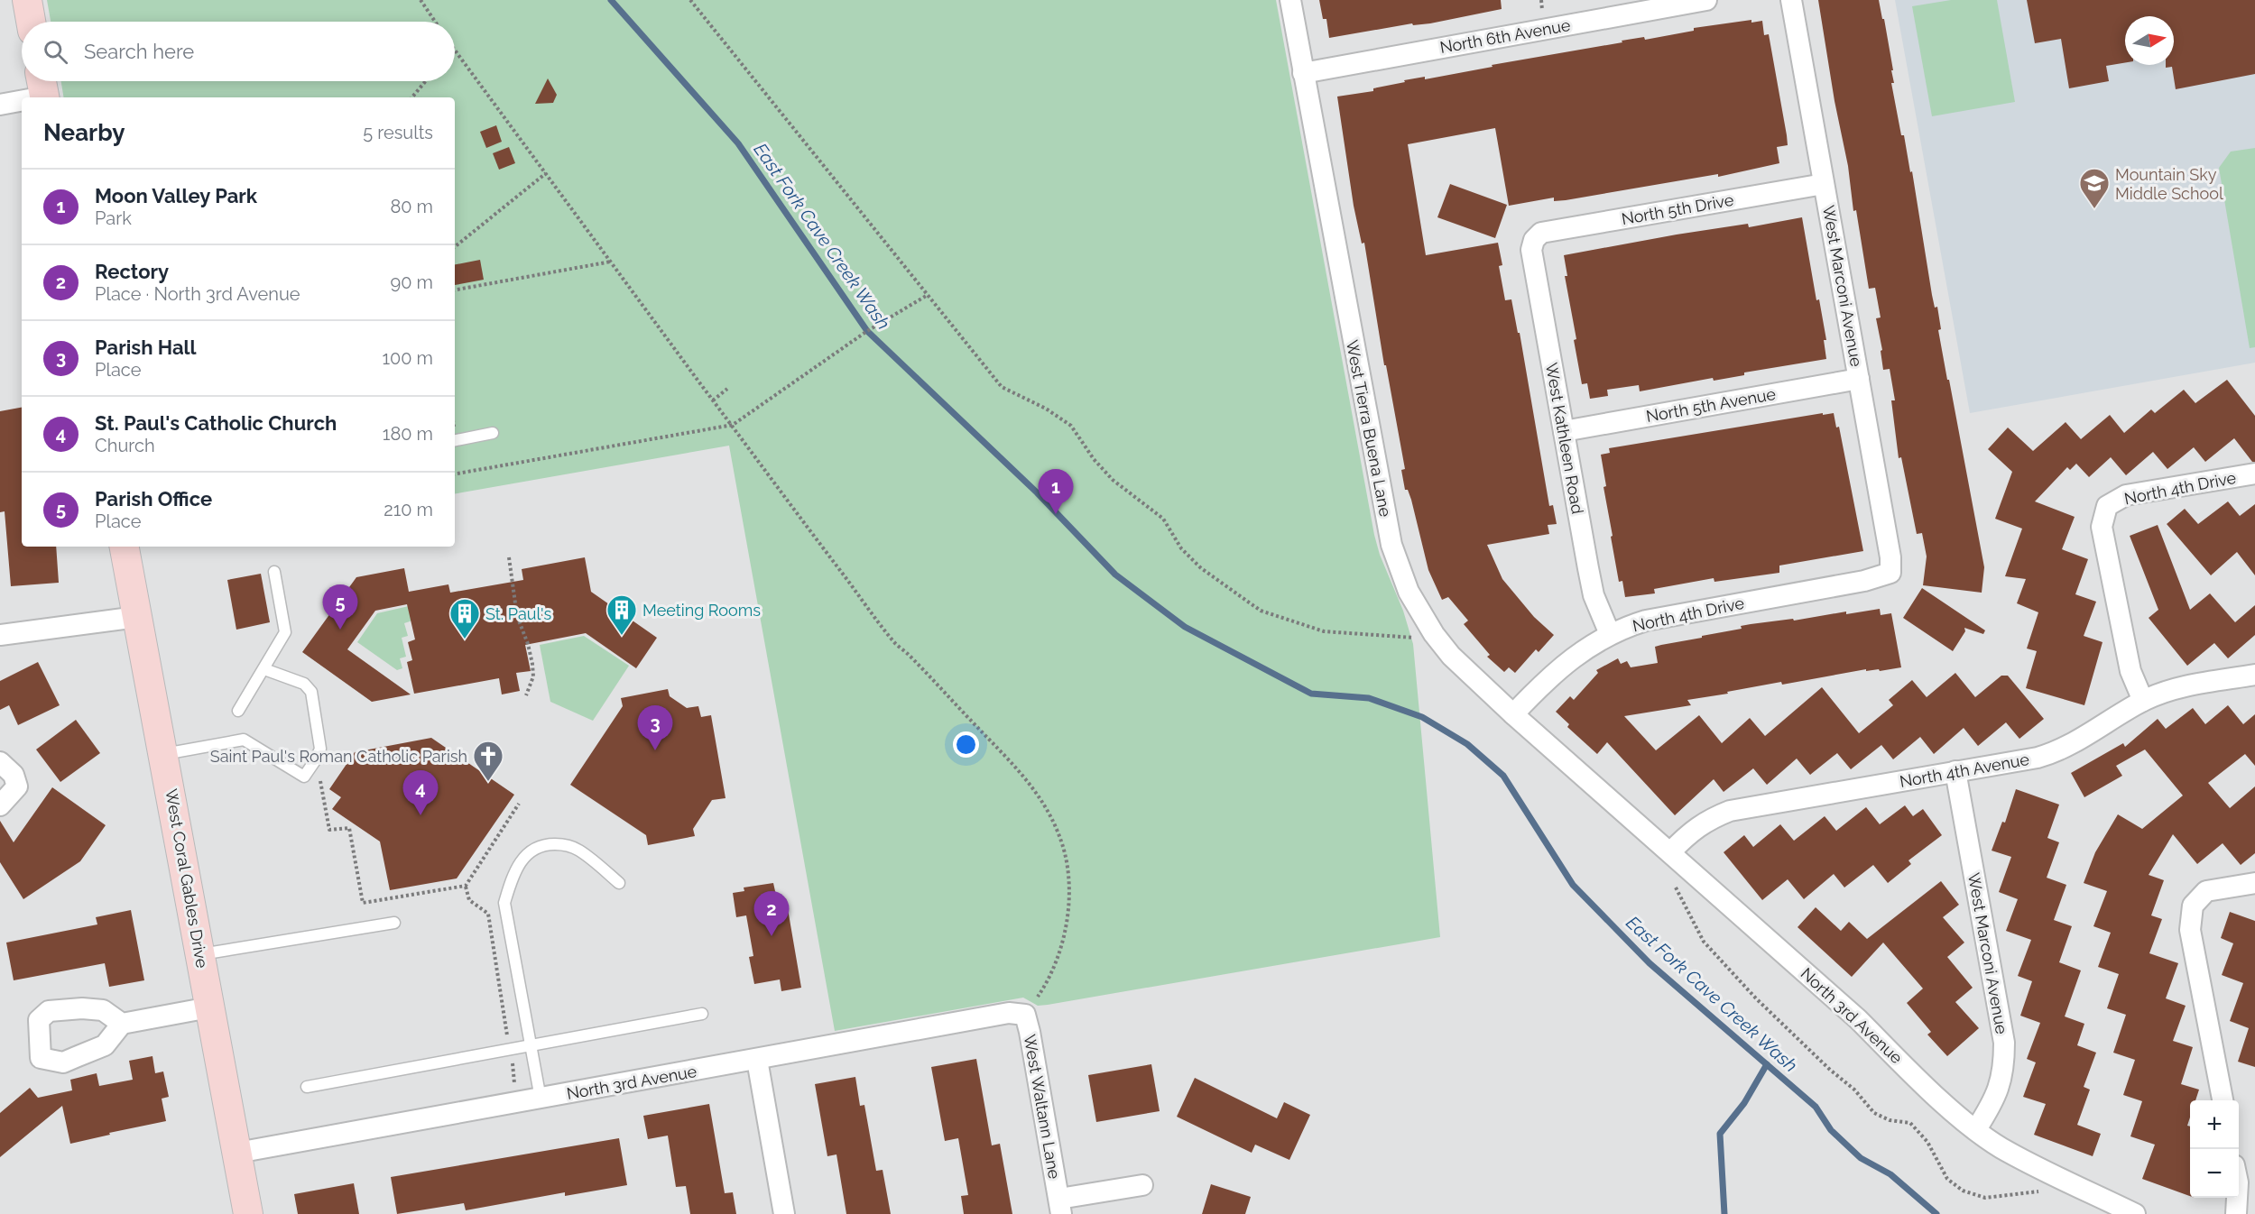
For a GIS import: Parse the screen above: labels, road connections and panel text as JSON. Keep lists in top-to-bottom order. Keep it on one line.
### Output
{"streets":{"street":["North 6th Avenue","North 5th Drive","West Marconi Avenue","North 5th Avenue","West Tierra Buena Lane","West Kathleen Road","North 4th Drive","North 4th Avenue","West Coral Gables Drive","North 3rd Avenue","West Waltann Lane"]},"crossings":[["North 6th Avenue","West Tierra Buena Lane"],["North 5th Drive","West Marconi Avenue"],["North 5th Drive","West Kathleen Road"],["West Marconi Avenue","North 5th Avenue"],["West Marconi Avenue","North 4th Drive"],["West Marconi Avenue","North 4th Avenue"],["West Marconi Avenue","North 3rd Avenue"],["North 5th Avenue","West Kathleen Road"],["West Tierra Buena Lane","North 4th Drive"],["West Tierra Buena Lane","North 3rd Avenue"],["West Kathleen Road","North 4th Drive"],["North 4th Drive","North 4th Avenue"],["North 4th Avenue","North 3rd Avenue"],["West Coral Gables Drive","North 3rd Avenue"],["North 3rd Avenue","West Waltann Lane"]],"water":["East Fork Cave Creek Wash"],"places":{"school or university":["Mountain Sky Middle School"],"building":["Meeting Rooms","St. Paul's"],"church":["Saint Paul's Roman Catholic Parish"]},"north":"right","page":{"search":"Search here","heading":["Nearby","5 results"],"list":[{"mark":"1","name":"Moon Valley Park","note":"Park","value":"80 m"},{"mark":"2","name":"Rectory","note":"Place · North 3rd Avenue","value":"90 m"},{"mark":"3","name":"Parish Hall","note":"Place","value":"100 m"},{"mark":"4","name":"St. Paul's Catholic Church","note":"Church","value":"180 m"},{"mark":"5","name":"Parish Office","note":"Place","value":"210 m"}],"pins":["1","5","3","4","2"],"map_buttons":["+","−"]}}
